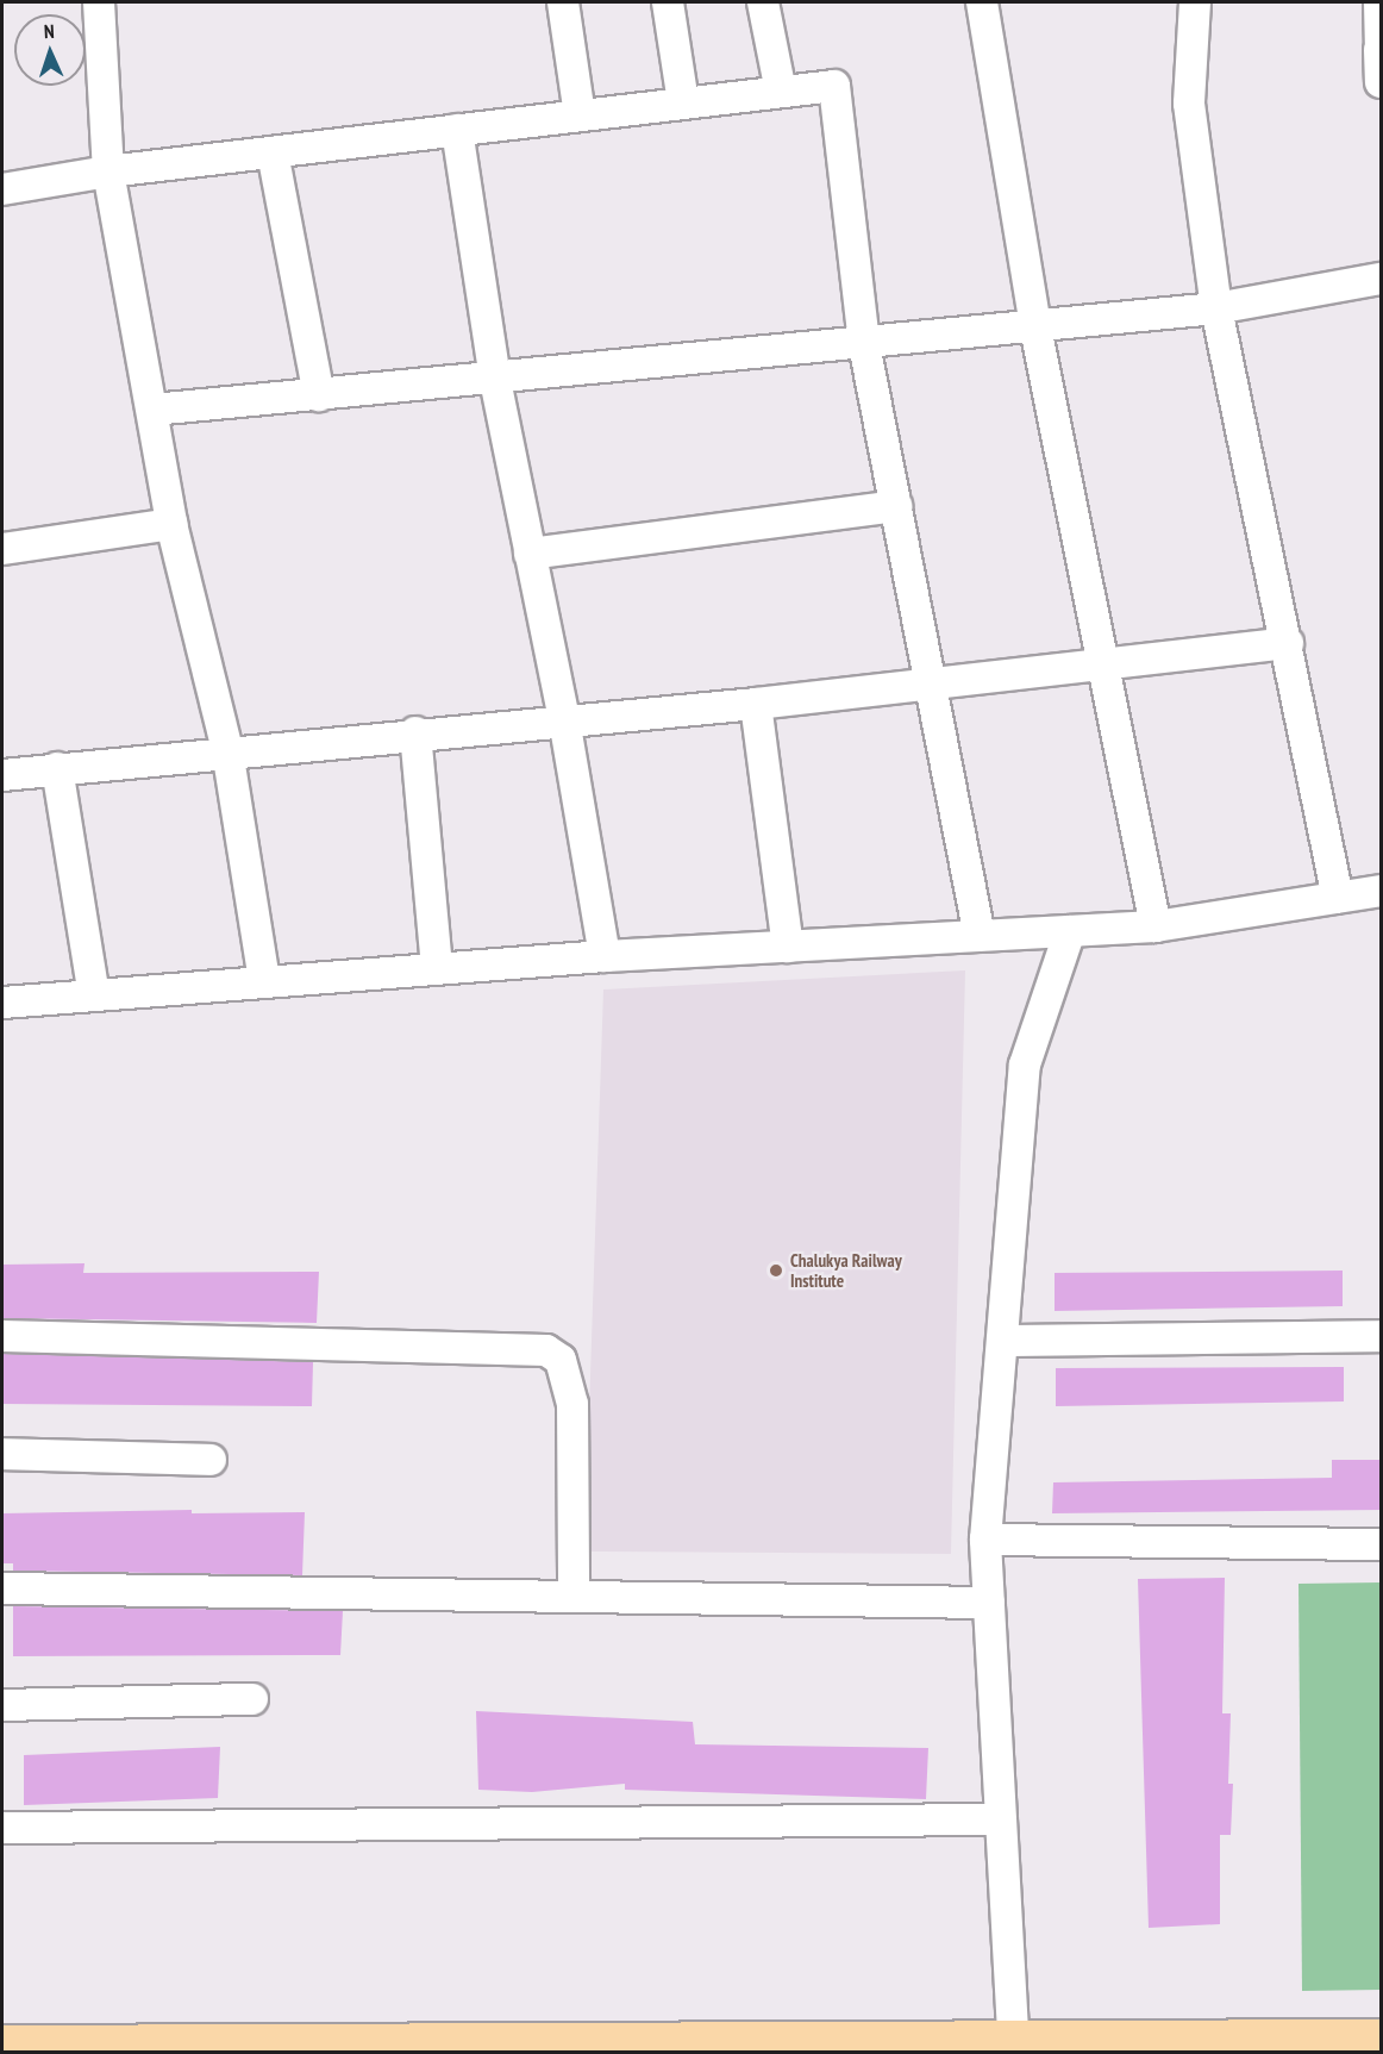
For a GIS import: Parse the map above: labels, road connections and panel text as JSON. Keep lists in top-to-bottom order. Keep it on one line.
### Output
{"places":["Chalukya Railway Institute"],"north":"top"}
